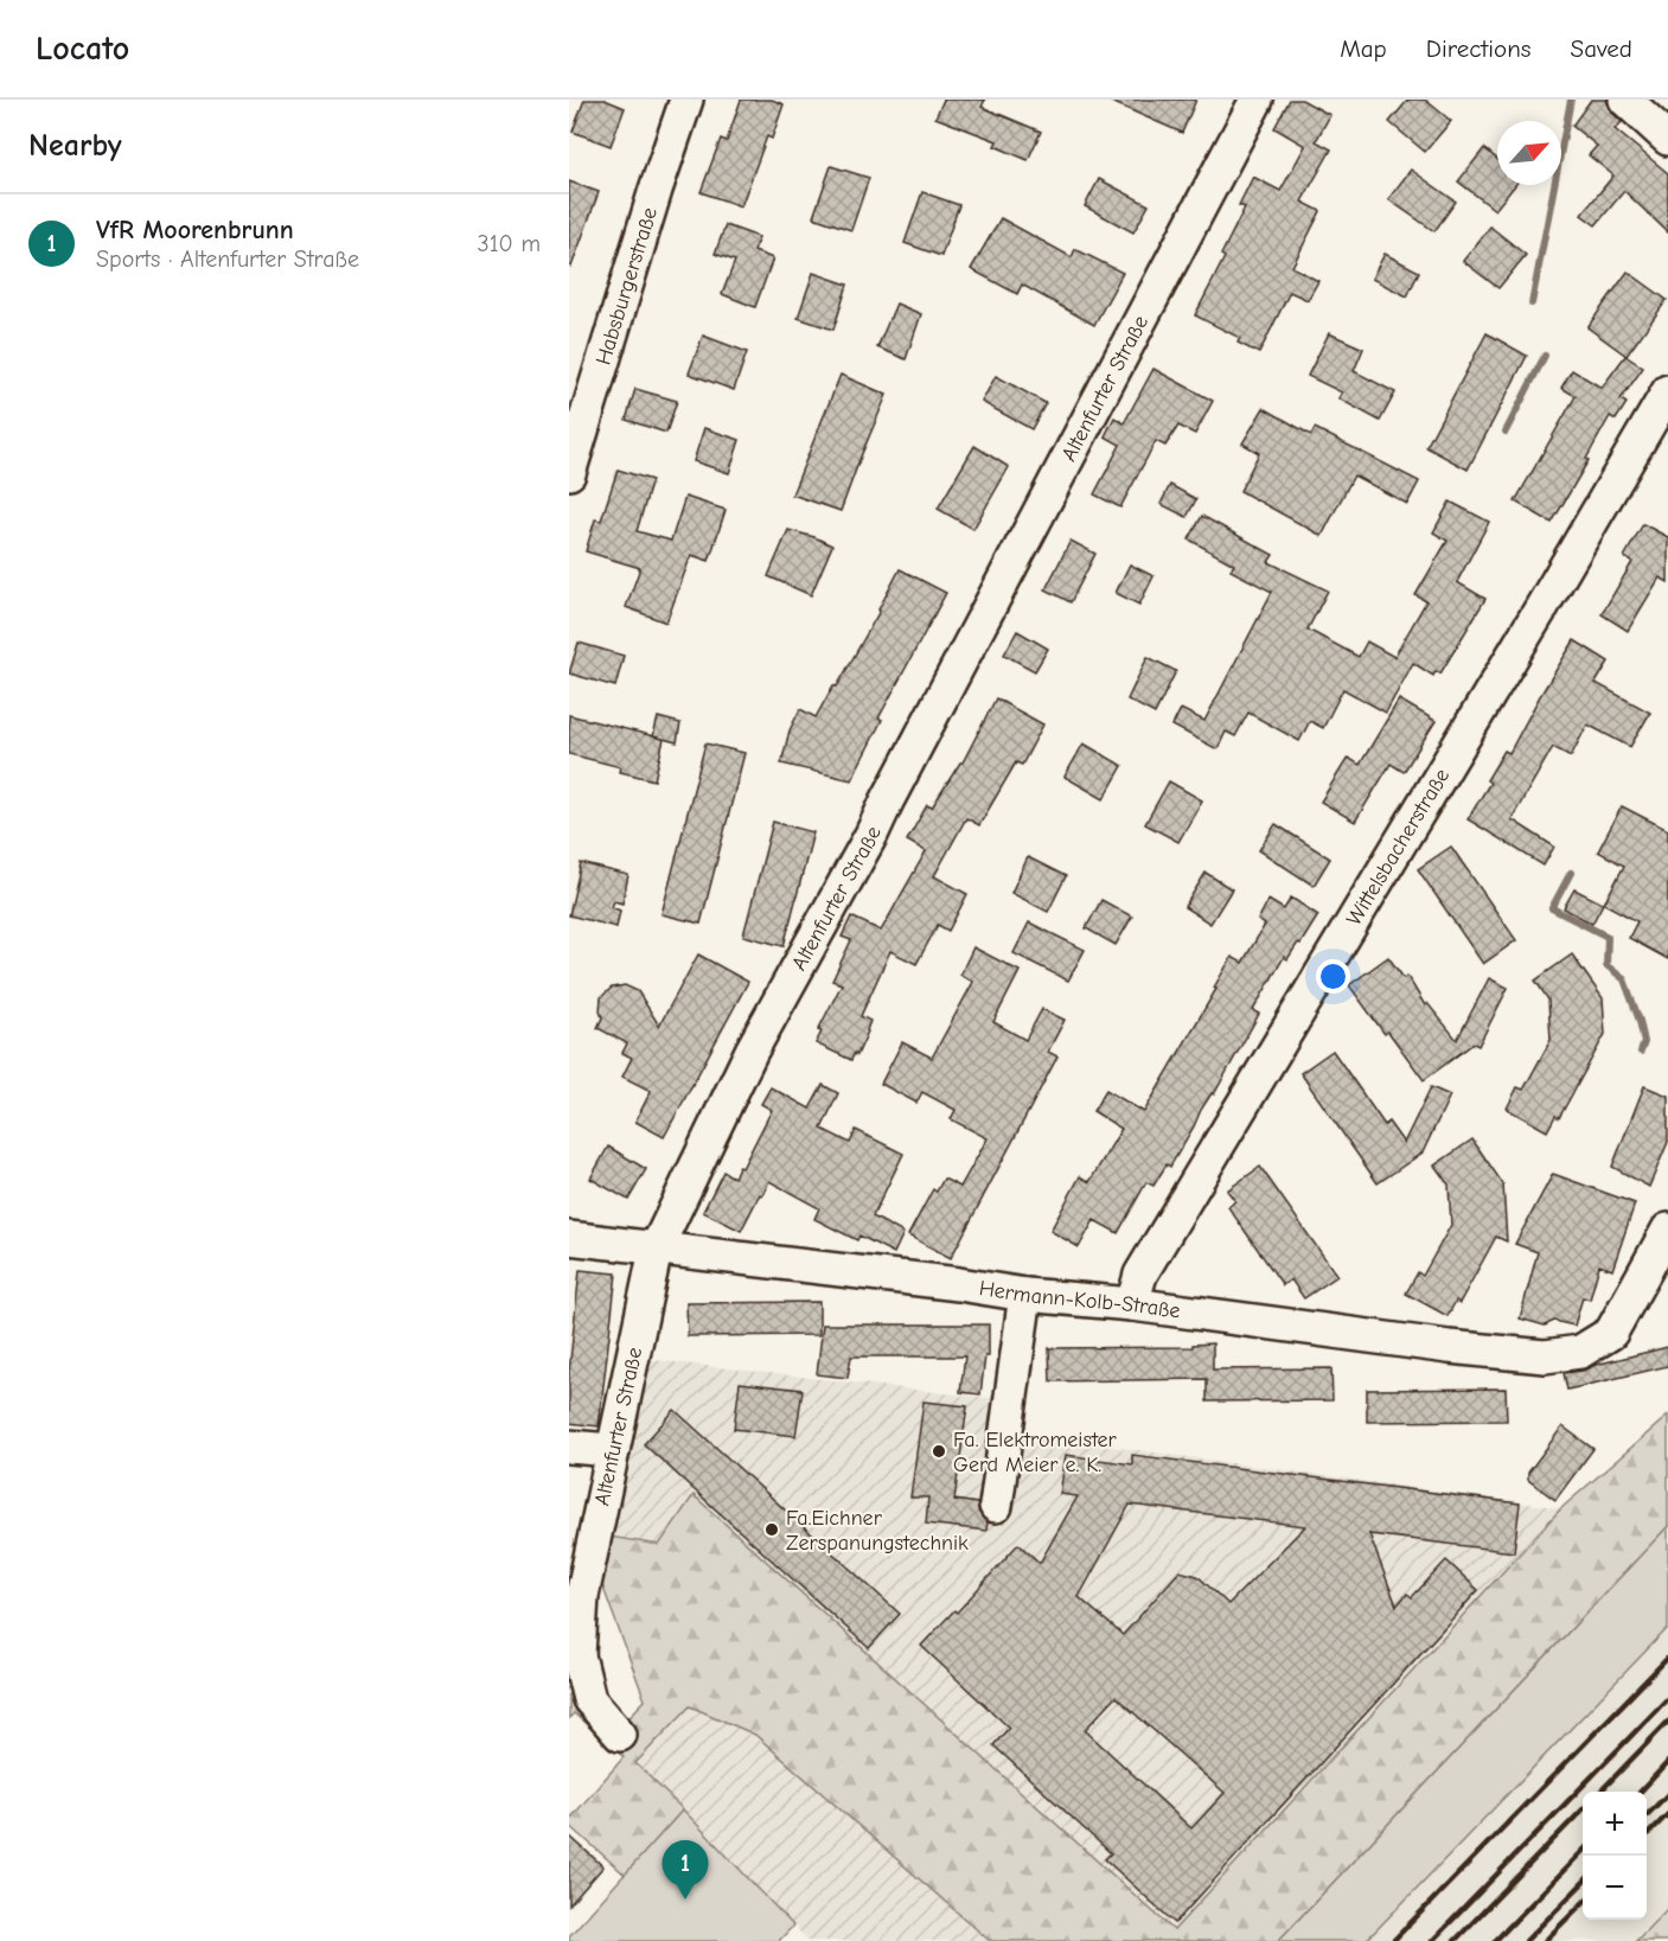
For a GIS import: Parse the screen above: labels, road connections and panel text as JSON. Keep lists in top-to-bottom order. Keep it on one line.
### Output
{"streets":{"street":["Habsburgerstraße","Altenfurter Straße","Wittelsbacherstraße","Hermann-Kolb-Straße"]},"crossings":[["Altenfurter Straße","Hermann-Kolb-Straße"],["Wittelsbacherstraße","Hermann-Kolb-Straße"]],"places":["Fa. Elektromeister Gerd Meier e. K.","Fa.Eichner Zerspanungstechnik"],"north":"top right","page":{"header":"Locato","nav":["Map","Directions","Saved"],"heading":"Nearby","list":[{"mark":"1","name":"VfR Moorenbrunn","note":"Sports · Altenfurter Straße","value":"310 m"}],"map_buttons":["+","−"],"pins":"1"}}
